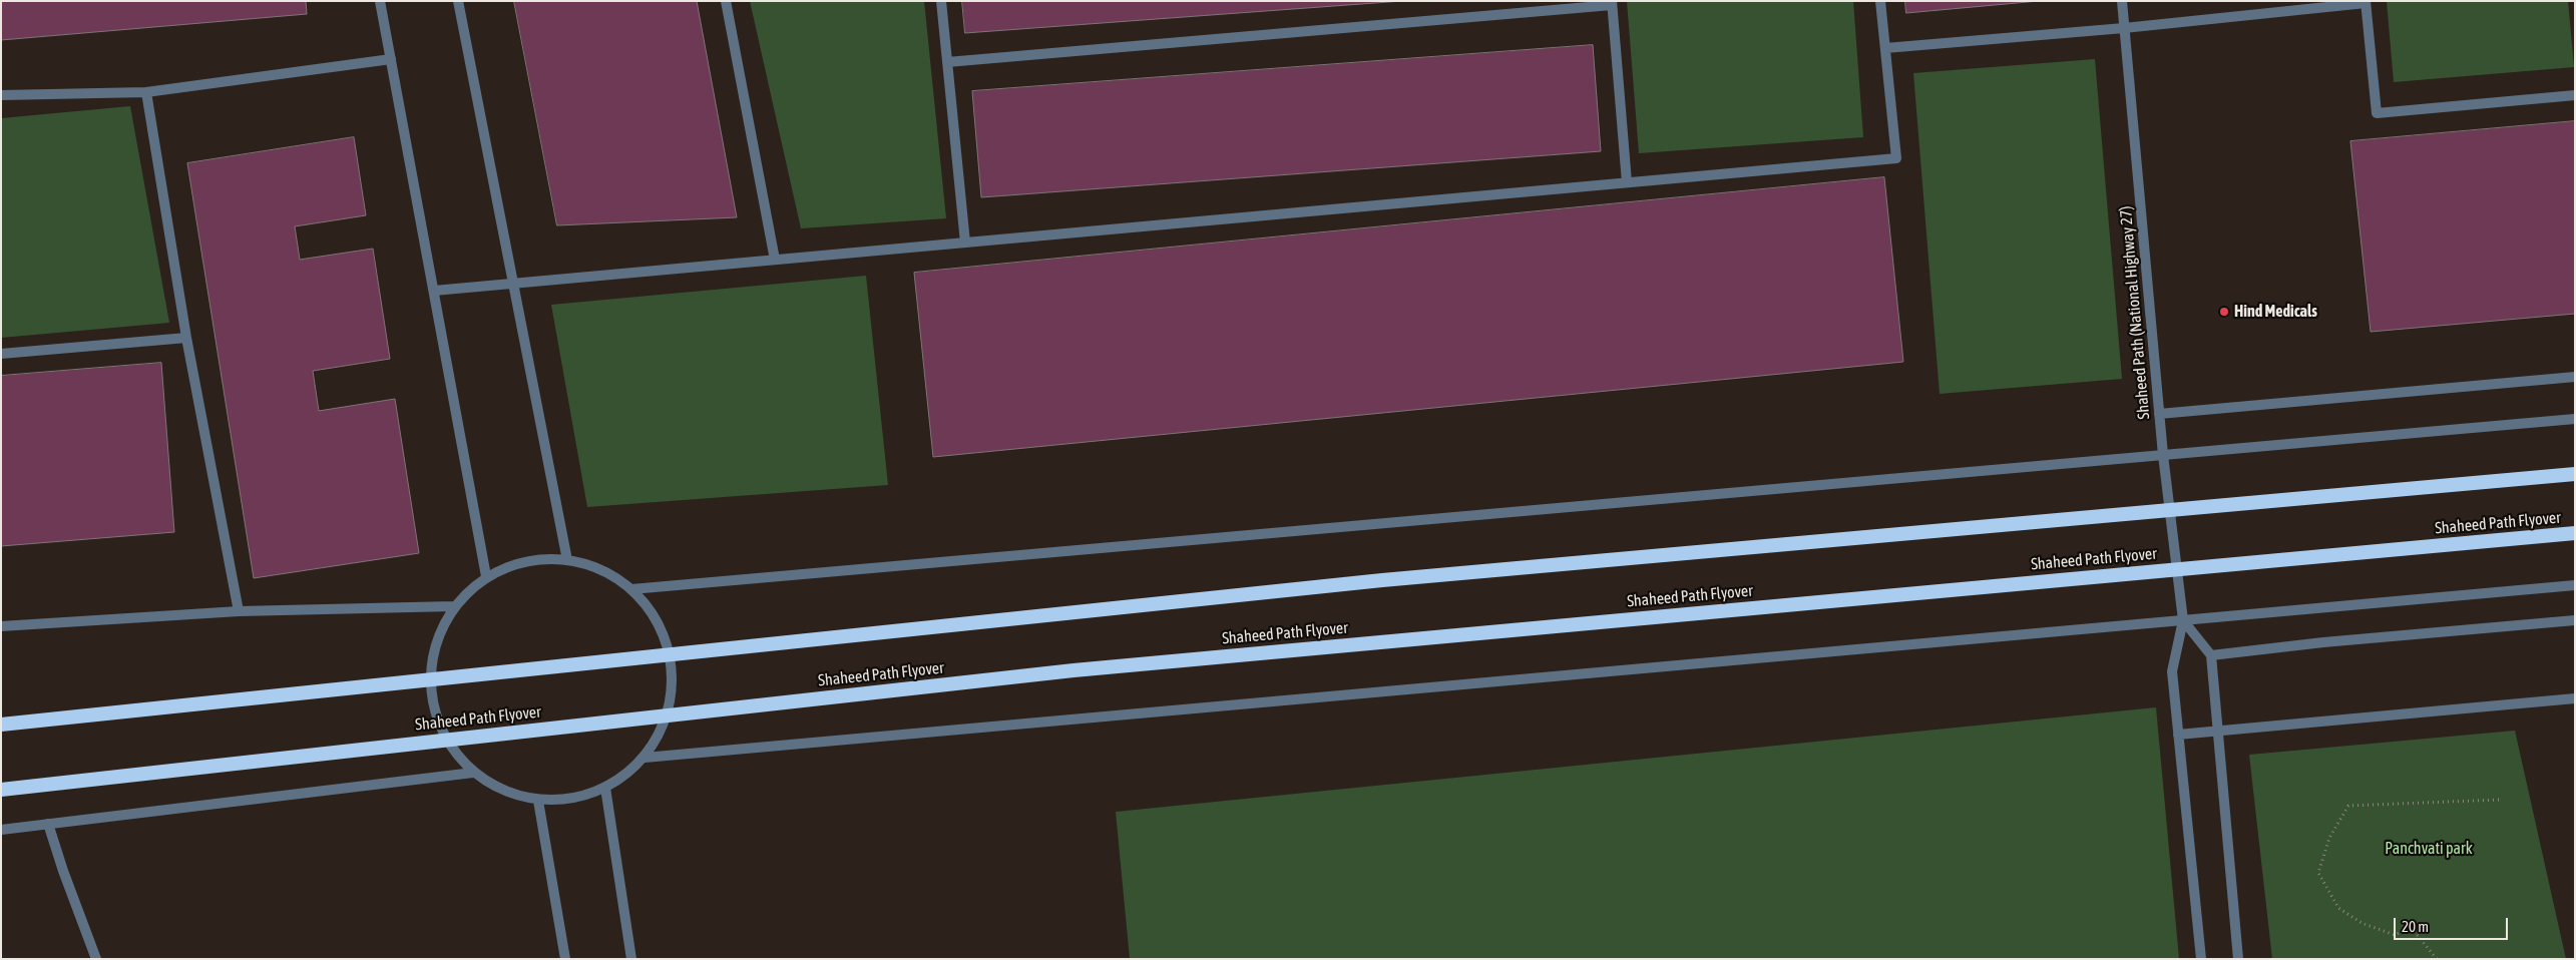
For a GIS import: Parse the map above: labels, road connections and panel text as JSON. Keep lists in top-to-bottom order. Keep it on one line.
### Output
{"streets":{"highway":["Shaheed Path Flyover"],"street":["Shaheed Path (National Highway 27)"]},"parks":["Panchvati park"],"places":["Hind Medicals"],"scale_bar":"20 m"}
